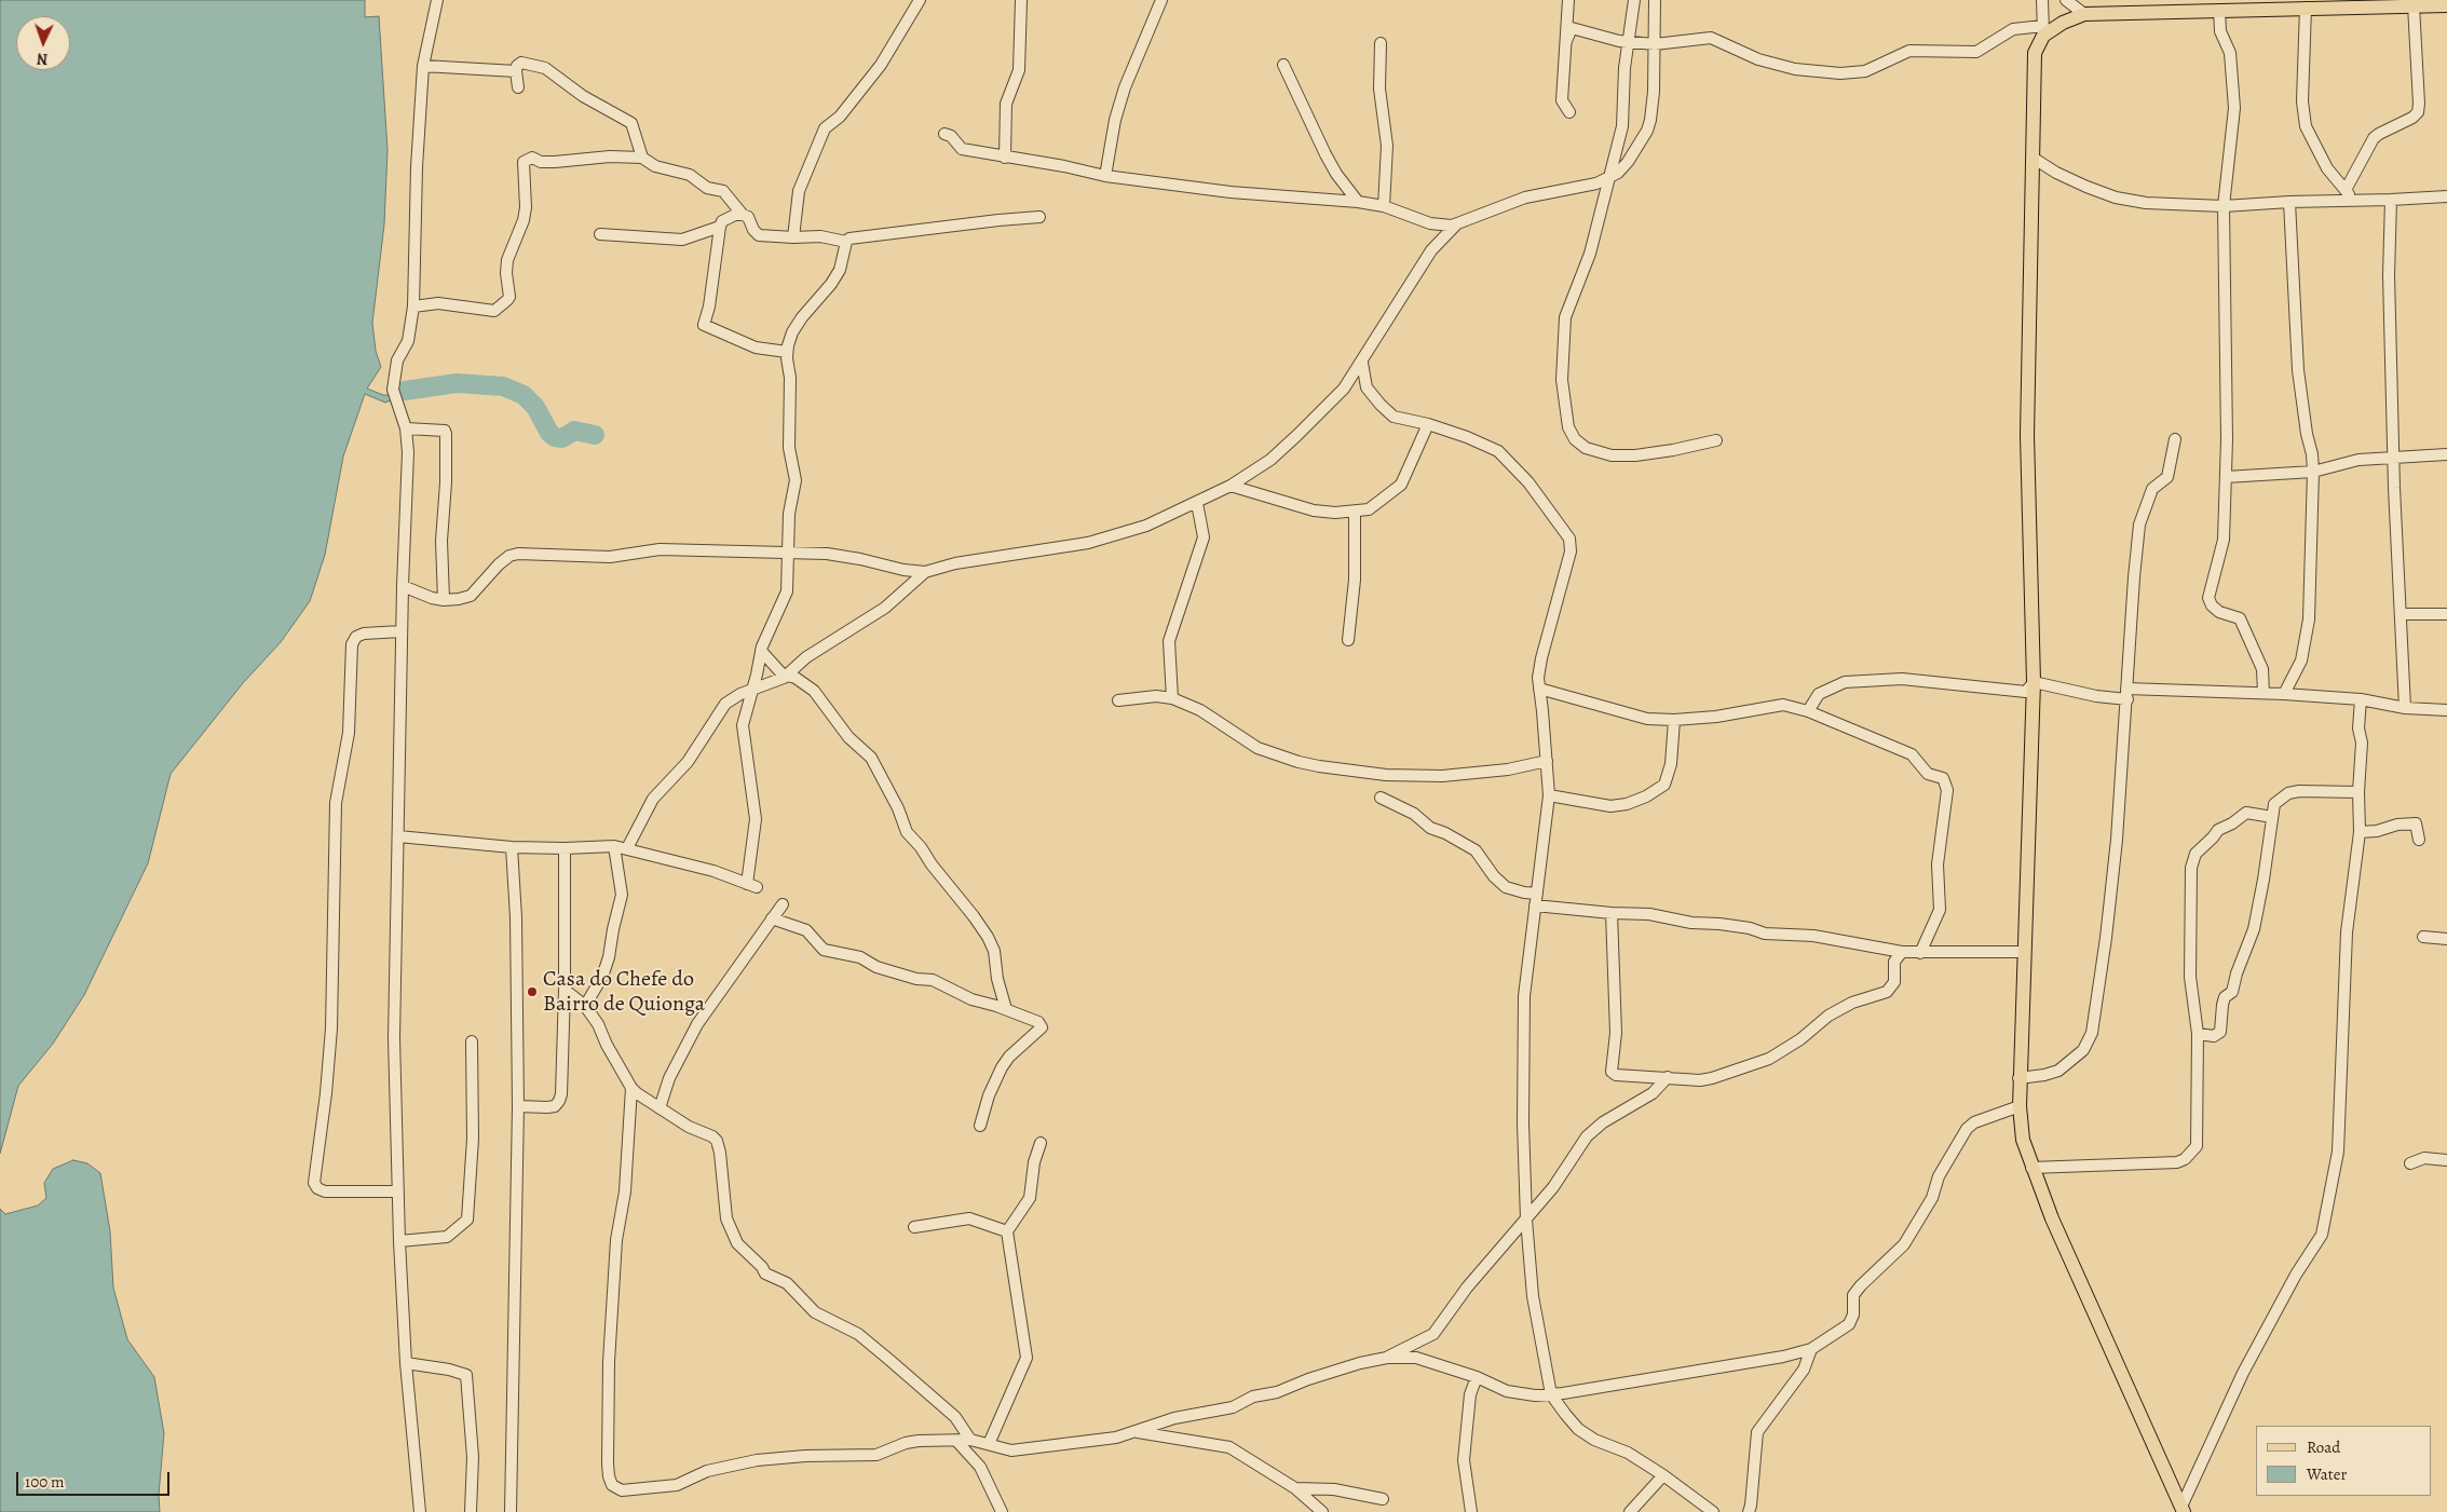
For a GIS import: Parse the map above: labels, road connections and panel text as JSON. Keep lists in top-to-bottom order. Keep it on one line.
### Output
{"places":["Casa do Chefe do Bairro de Quionga"],"legend":["Road","Water"],"scale_bar":"100 m","north":"bottom"}
